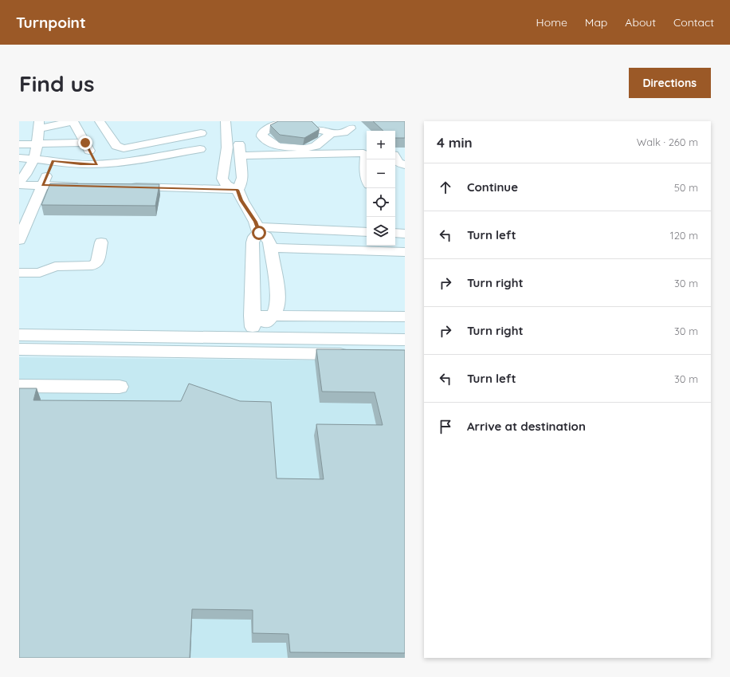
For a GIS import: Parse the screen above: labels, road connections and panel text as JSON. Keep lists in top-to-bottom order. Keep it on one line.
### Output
{"page":{"header":"Turnpoint","nav":["Home","Map","About","Contact"],"buttons":"Directions","title":"Find us","heading":["4 min","Walk · 260 m"],"map_buttons":["+","−"],"list":[["Continue","50 m"],["Turn left","120 m"],["Turn right","30 m"],["Turn right","30 m"],["Turn left","30 m"],"Arrive at destination"]}}
